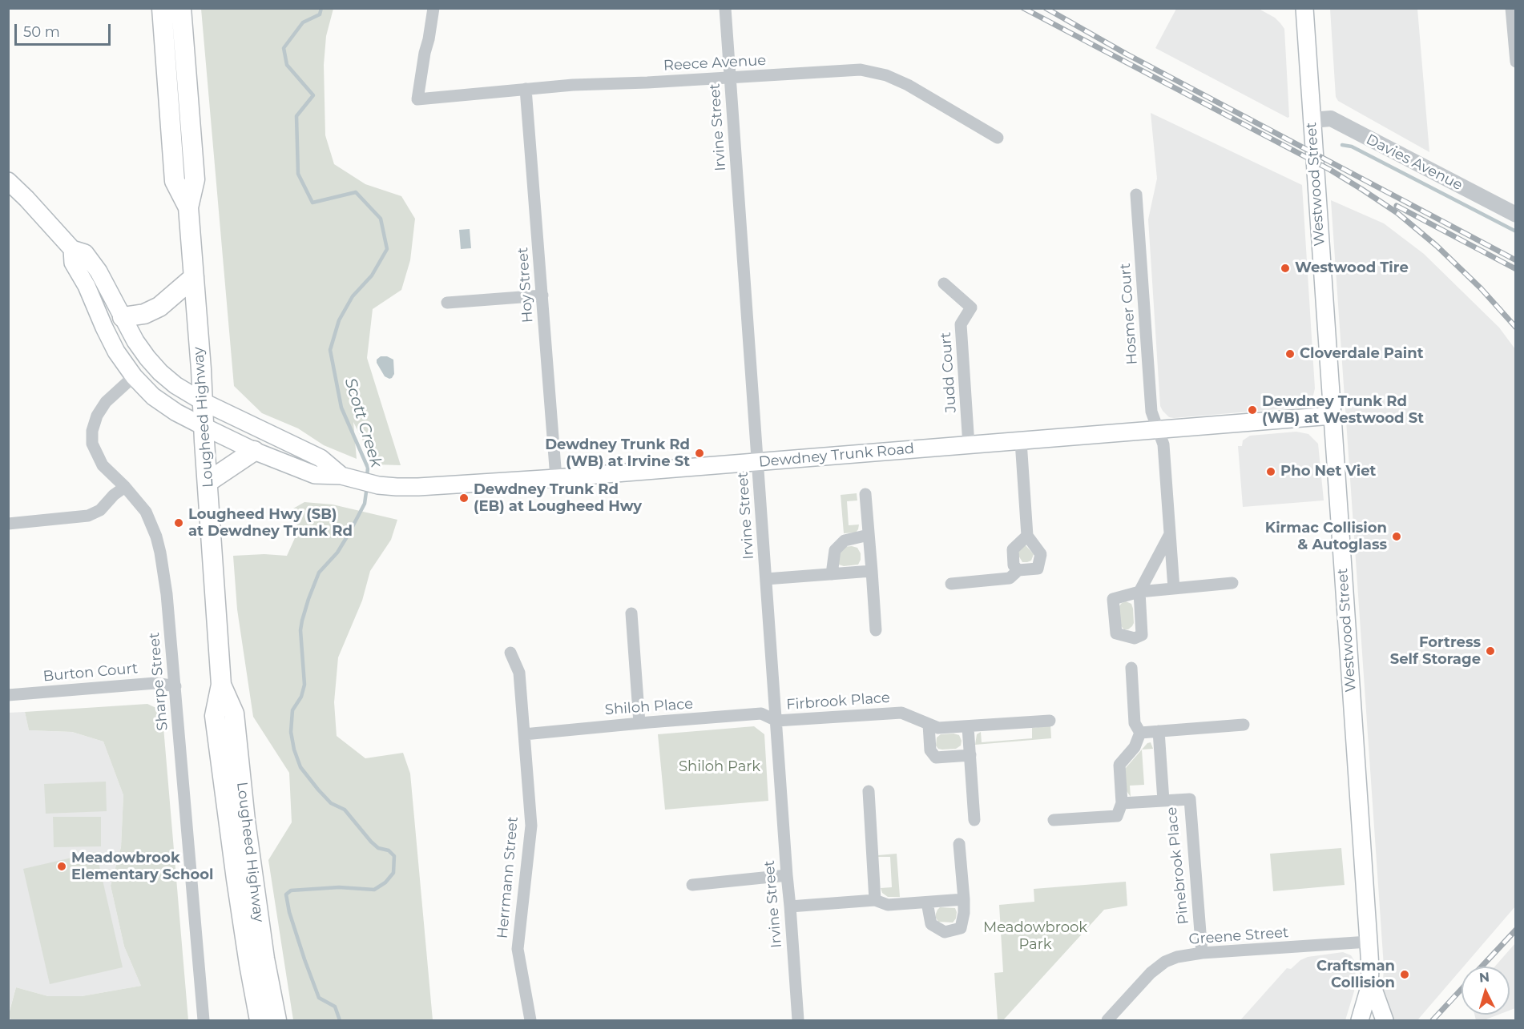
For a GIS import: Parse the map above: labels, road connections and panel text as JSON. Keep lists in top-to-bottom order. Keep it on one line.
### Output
{"streets":{"main road":["Westwood Street","Lougheed Highway","Dewdney Trunk Road"],"street":["Reece Avenue","Irvine Street","Davies Avenue","Hoy Street","Hosmer Court","Judd Court","Burton Court","Sharpe Street","Firbrook Place","Shiloh Place","Pinebrook Place","Herrmann Street","Greene Street"]},"crossings":[["Reece Avenue","Irvine Street"],["Reece Avenue","Hoy Street"],["Irvine Street","Dewdney Trunk Road"],["Irvine Street","Firbrook Place"],["Irvine Street","Shiloh Place"],["Davies Avenue","Westwood Street"],["Westwood Street","Dewdney Trunk Road"],["Westwood Street","Greene Street"],["Hoy Street","Dewdney Trunk Road"],["Hosmer Court","Dewdney Trunk Road"],["Judd Court","Dewdney Trunk Road"],["Lougheed Highway","Dewdney Trunk Road"],["Dewdney Trunk Road","Sharpe Street"],["Burton Court","Sharpe Street"],["Firbrook Place","Shiloh Place"],["Shiloh Place","Herrmann Street"],["Pinebrook Place","Greene Street"]],"water":["Scott Creek"],"parks":["Shiloh Park","Meadowbrook Park"],"places":["Westwood Tire","Cloverdale Paint","Dewdney Trunk Rd (WB) at Westwood St","Dewdney Trunk Rd (WB) at Irvine St","Pho Net Viet","Dewdney Trunk Rd (EB) at Lougheed Hwy","Lougheed Hwy (SB) at Dewdney Trunk Rd","Kirmac Collision & Autoglass","Fortress Self Storage","Meadowbrook Elementary School","Craftsman Collision"],"scale_bar":"50 m","north":"top"}
